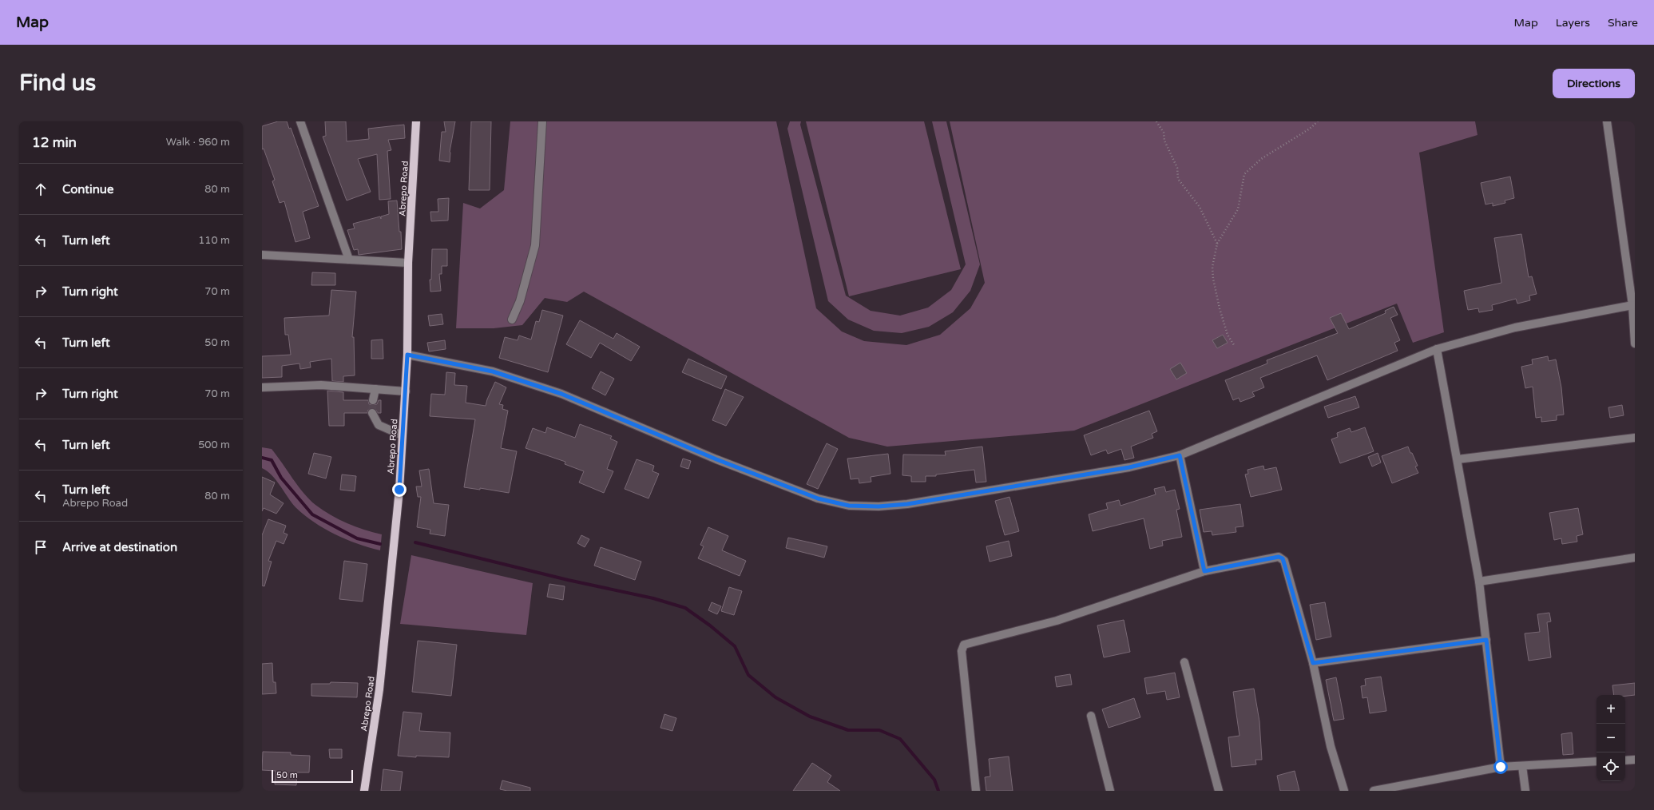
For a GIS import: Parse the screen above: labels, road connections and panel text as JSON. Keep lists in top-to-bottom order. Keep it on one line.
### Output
{"streets":{"main road":["Abrepo Road"]},"scale_bar":"50 m","page":{"header":"Map","nav":["Map","Layers","Share"],"buttons":"Directions","title":"Find us","heading":["12 min","Walk · 960 m"],"list":[["Continue","80 m"],["Turn left","110 m"],["Turn right","70 m"],["Turn left","50 m"],["Turn right","70 m"],["Turn left","500 m"],["Turn left","Abrepo Road","80 m"],"Arrive at destination"],"map_buttons":["+","−"],"scale":"50 m"}}
